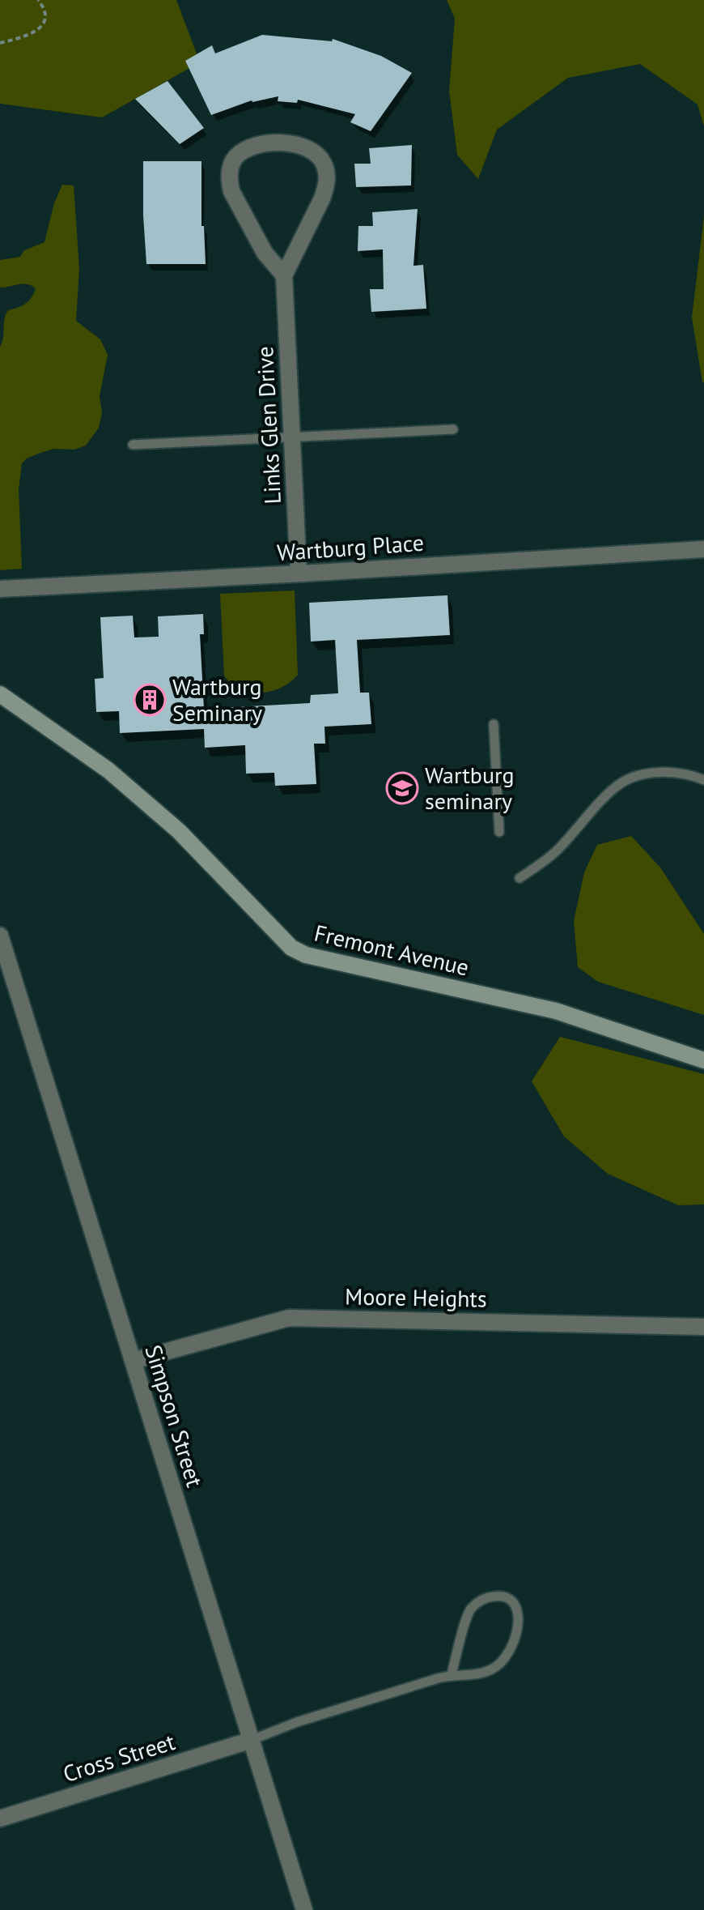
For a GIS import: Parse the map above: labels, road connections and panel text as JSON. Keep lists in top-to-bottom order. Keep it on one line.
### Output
{"streets":{"main road":["Fremont Avenue"],"street":["Links Glen Drive","Wartburg Place","Moore Heights","Simpson Street","Cross Street"]},"crossings":[["Links Glen Drive","Wartburg Place"],["Moore Heights","Simpson Street"],["Simpson Street","Cross Street"]],"places":{"building":["Wartburg Seminary"],"school or university":["Wartburg seminary"]}}
